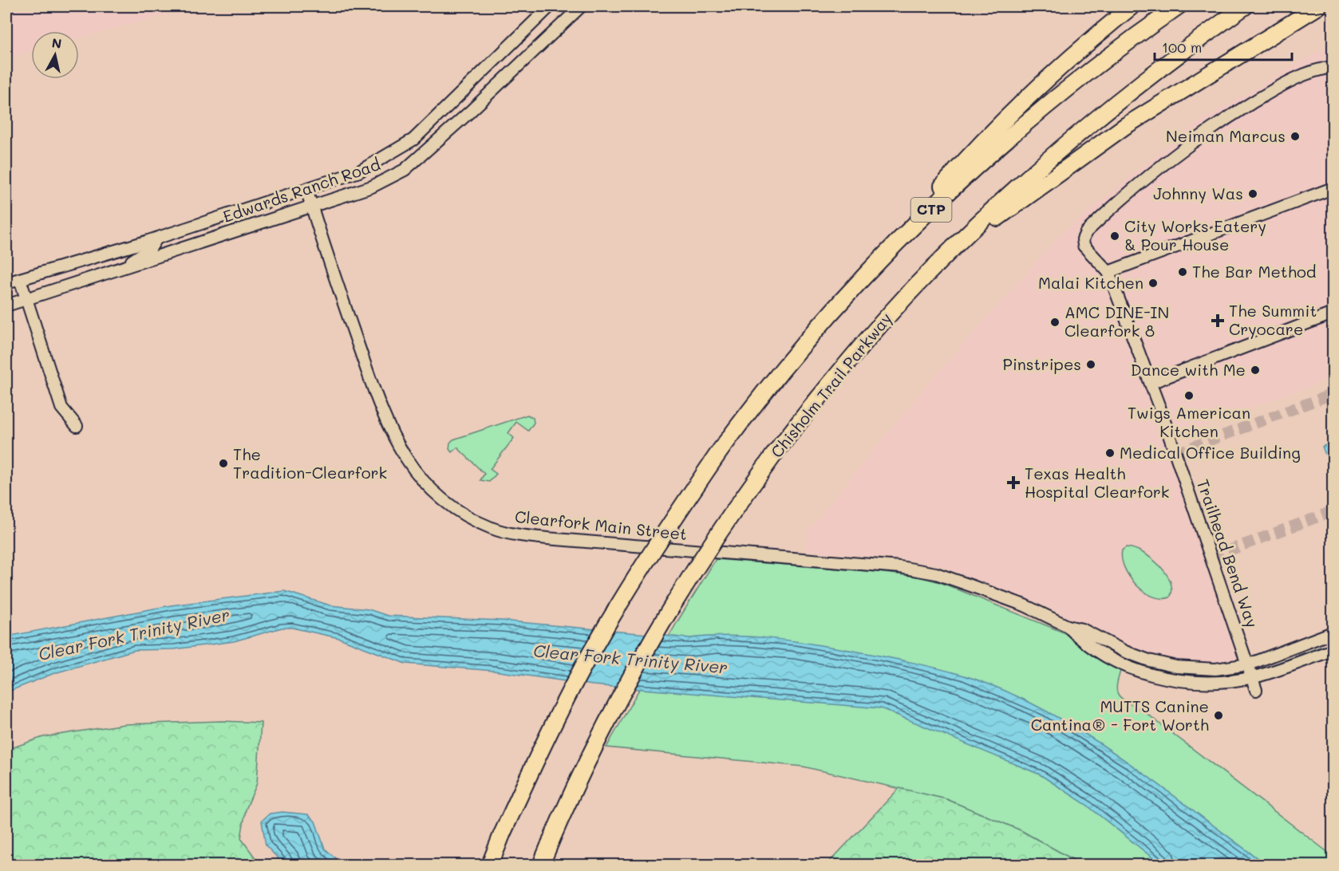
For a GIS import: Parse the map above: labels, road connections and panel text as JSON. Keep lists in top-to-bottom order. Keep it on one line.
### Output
{"streets":{"highway":["CTP","Chisholm Trail Parkway"],"street":["Edwards Ranch Road","Clearfork Main Street","Trailhead Bend Way"]},"crossings":[["Edwards Ranch Road","Clearfork Main Street"],["Clearfork Main Street","Trailhead Bend Way"]],"water":["Clear Fork Trinity River"],"places":{"other":["Neiman Marcus","Johnny Was","City Works Eatery & Pour House","The Bar Method","Malai Kitchen","AMC DINE-IN Clearfork 8","Pinstripes","Dance with Me","Twigs American Kitchen","Medical Office Building","The Tradition-Clearfork","MUTTS Canine Cantina® - Fort Worth"],"health":["The Summit Cryocare","Texas Health Hospital Clearfork"]},"scale_bar":"100 m","north":"top"}
